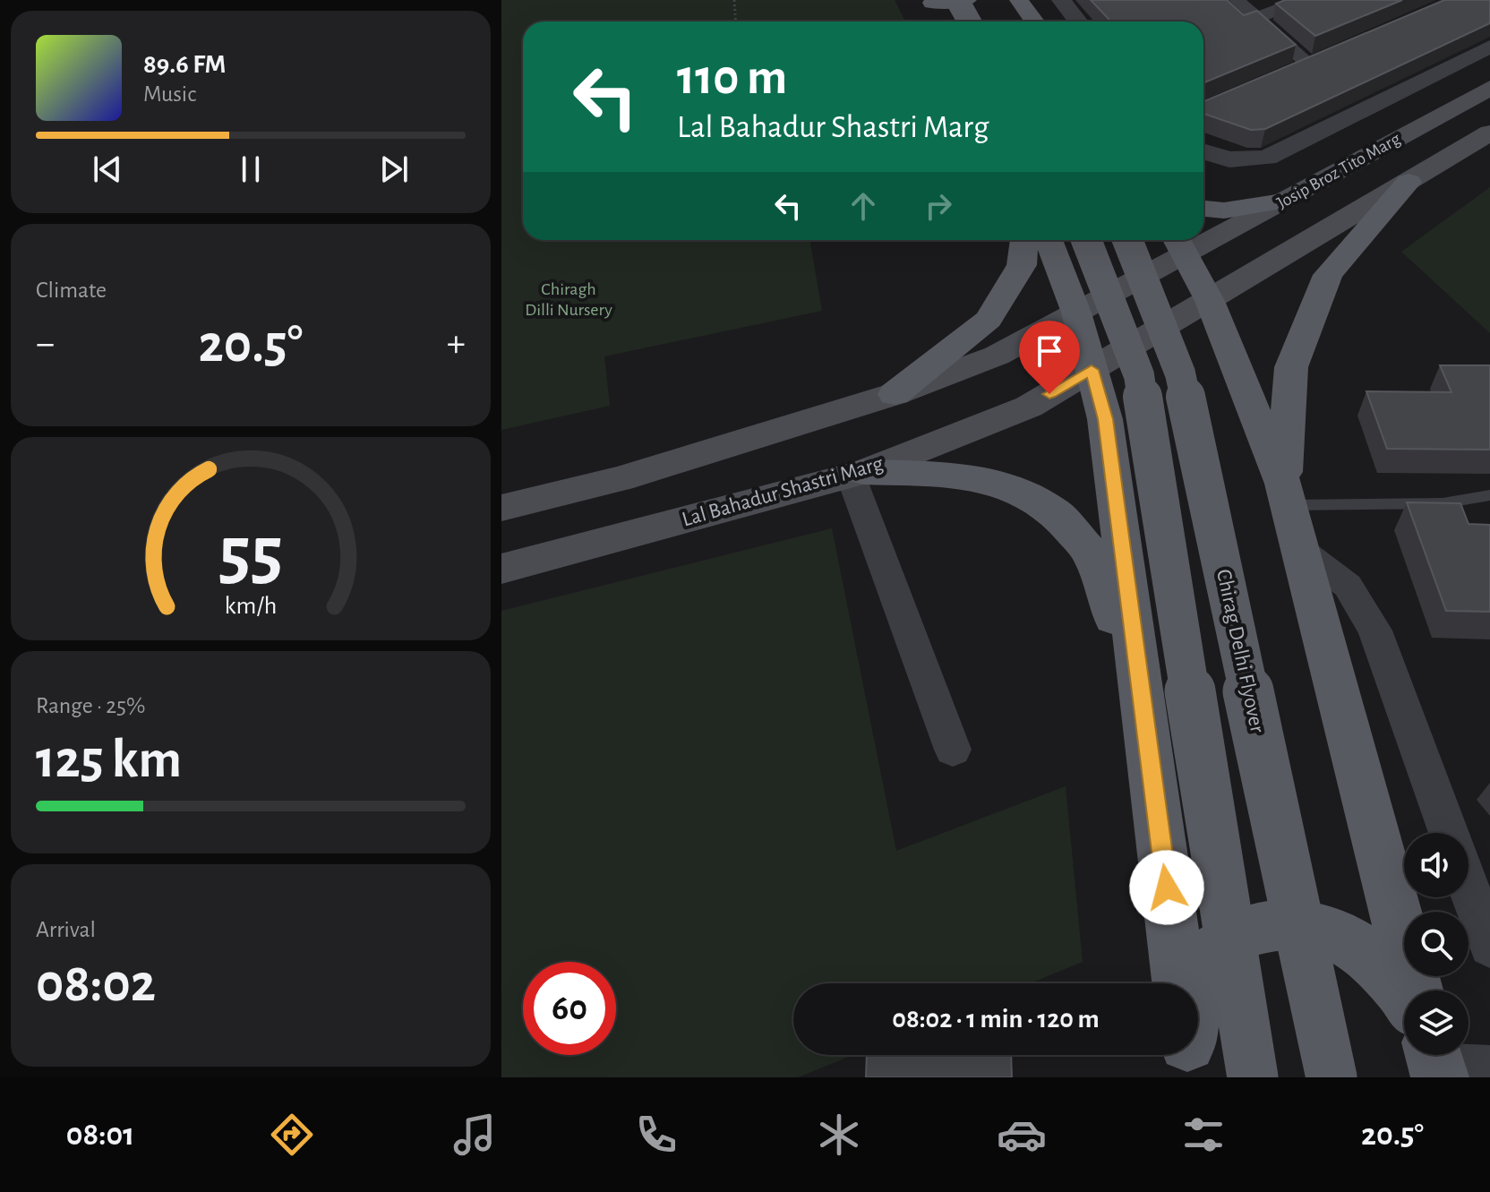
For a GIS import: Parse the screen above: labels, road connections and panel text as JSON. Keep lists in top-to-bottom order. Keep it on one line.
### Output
{"streets":{"main road":["Josip Broz Tito Marg","Lal Bahadur Shastri Marg","Chirag Delhi Flyover"]},"crossings":[["Josip Broz Tito Marg","Lal Bahadur Shastri Marg"]],"parks":["Chiragh Dilli Nursery"],"page":{"turn":["110 m","Lal Bahadur Shastri Marg"],"song":["89.6 FM","Music"],"tile":["Climate",["Range · 25%","125 km"],["Arrival","08:02"]],"heat":["−","20.5°","+"],"limit":"60","trip":"08:02 · 1 min · 120 m","tabs":["08:01","20.5°"],"gauge":["55","km/h"]}}
